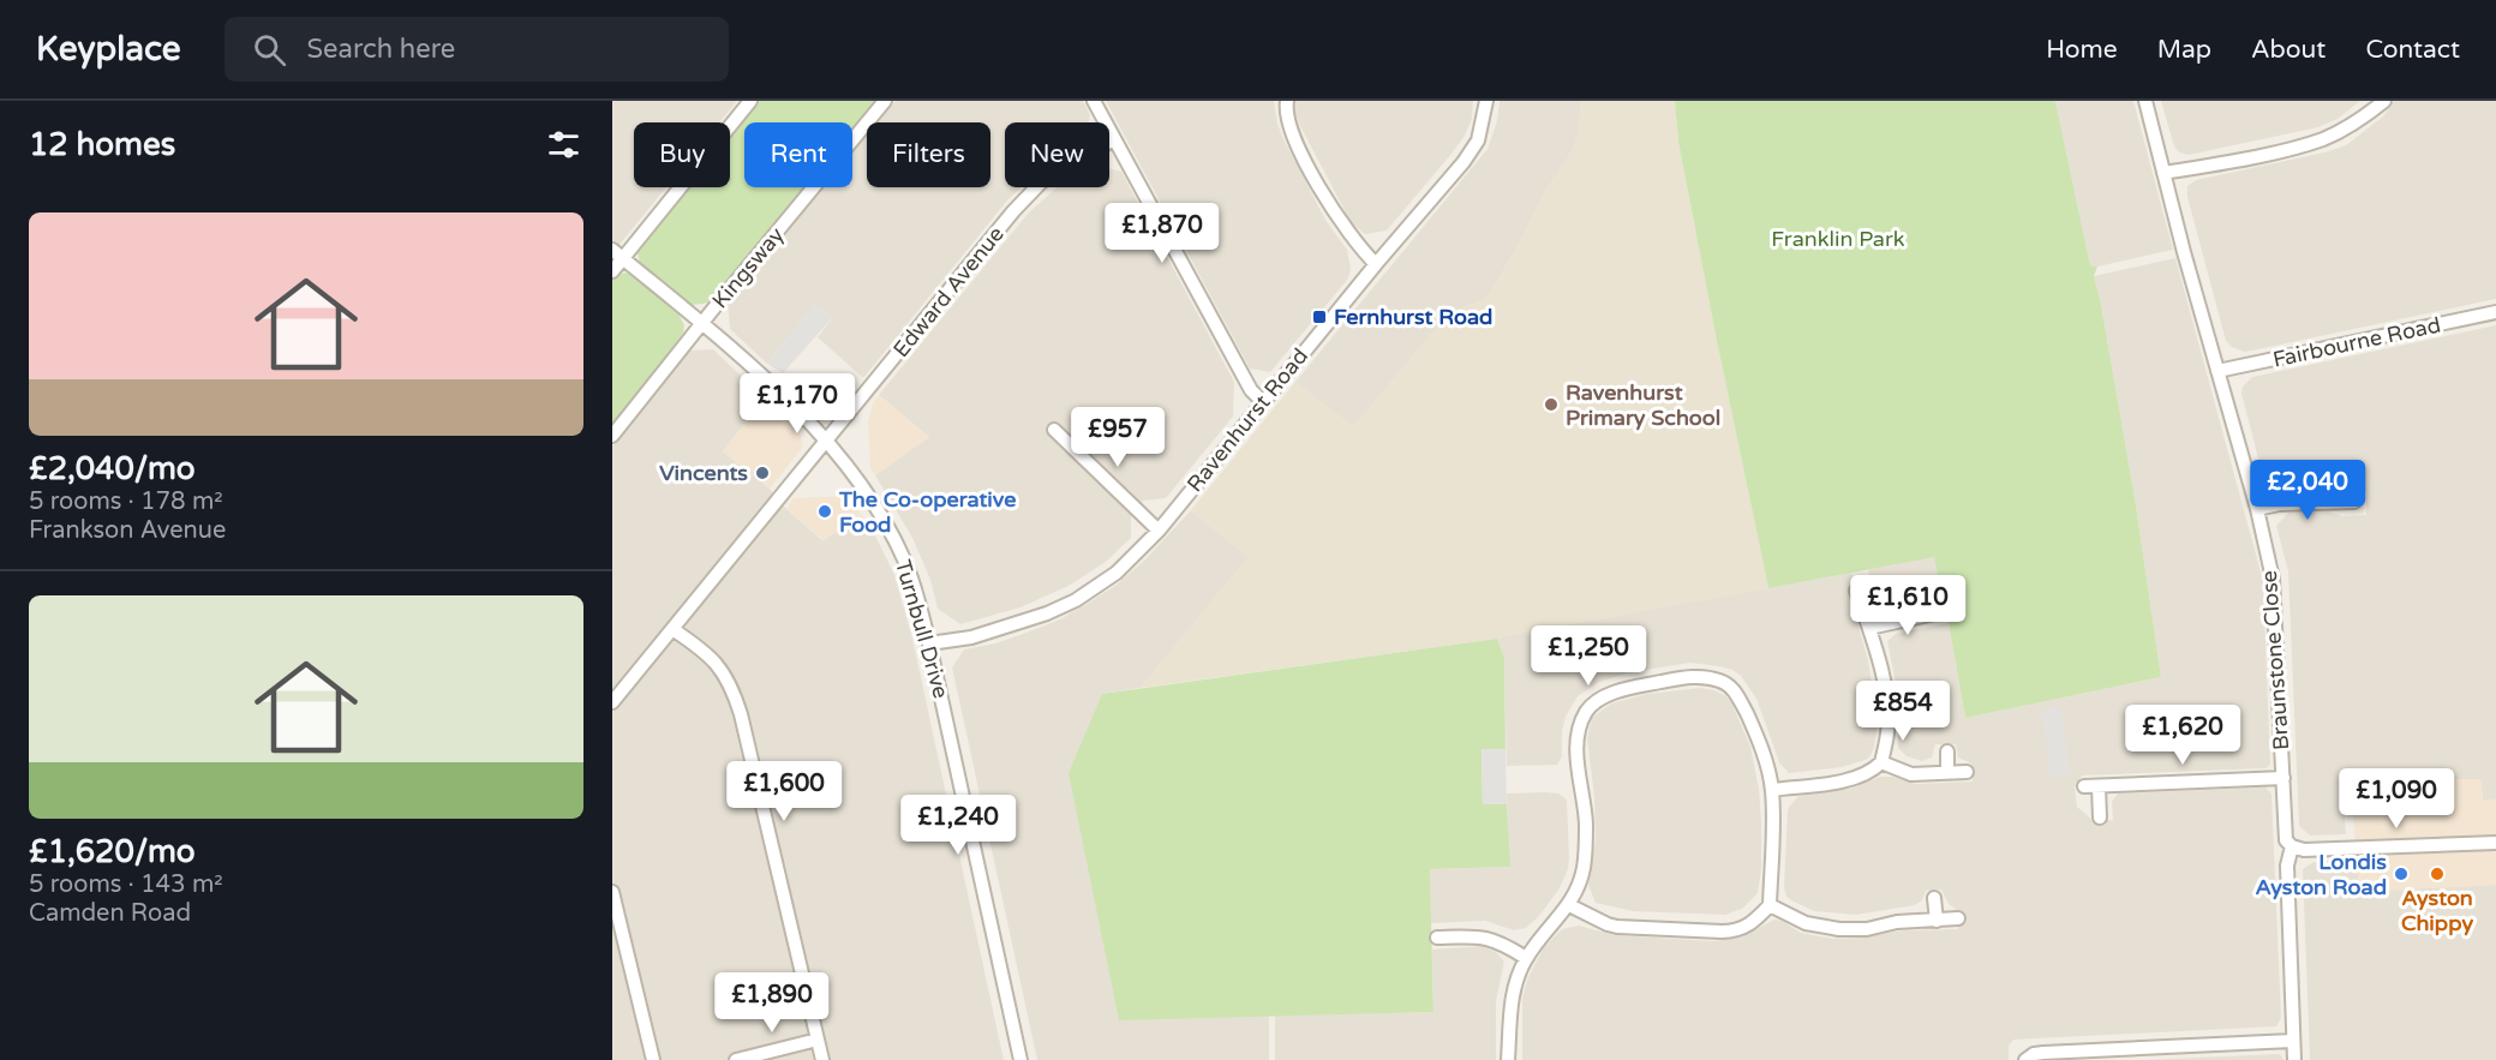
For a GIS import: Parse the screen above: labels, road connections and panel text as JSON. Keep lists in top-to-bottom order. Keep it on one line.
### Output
{"streets":{"street":["Kingsway","Edward Avenue","Fairbourne Road","Ravenhurst Road","Turnbull Drive","Braunstone Close"]},"crossings":[["Kingsway","Turnbull Drive"],["Edward Avenue","Turnbull Drive"],["Fairbourne Road","Braunstone Close"],["Ravenhurst Road","Turnbull Drive"]],"parks":["Franklin Park"],"places":{"transit":["Fernhurst Road"],"other":["Ravenhurst Primary School","Vincents","The Co-operative Food","Londis Ayston Road","Ayston Chippy"]},"page":{"header":"Keyplace","search":"Search here","nav":["Home","Map","About","Contact"],"heading":"12 homes","chip":["Buy","Rent","Filters","New"],"list":[{"name":"£2,040/mo","note":"5 rooms · 178 m² · Frankson Avenue"},{"name":"£1,620/mo","note":"5 rooms · 143 m² · Camden Road"}],"price":["£1,870","£1,170","£957","£2,040","£1,610","£1,250","£854","£1,620","£1,600","£1,090","£1,240","£1,890"]}}
